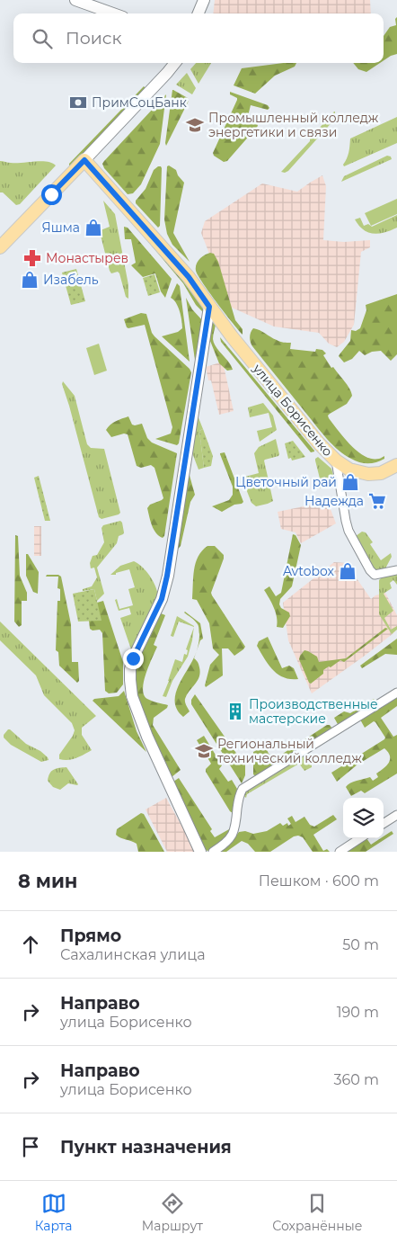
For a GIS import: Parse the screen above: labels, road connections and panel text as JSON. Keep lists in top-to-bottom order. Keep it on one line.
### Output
{"streets":{"main road":["улица Борисенко"]},"places":{"bank":["ПримСоцБанк"],"school or university":["Промышленный колледж энергетики и связи","Региональный технический колледж"],"shop":["Яшма","Изабель","Цветочный рай","Avtobox"],"pharmacy":["Монастырев"],"supermarket":["Надежда"],"building":["Производственные мастерские"]},"page":{"search":"Поиск","heading":["8 мин","Пешком · 600 m"],"list":[["Прямо","Сахалинская улица","50 m"],["Направо","улица Борисенко","190 m"],["Направо","улица Борисенко","360 m"],"Пункт назначения"],"nav":["Карта","Маршрут","Сохранённые"]}}
